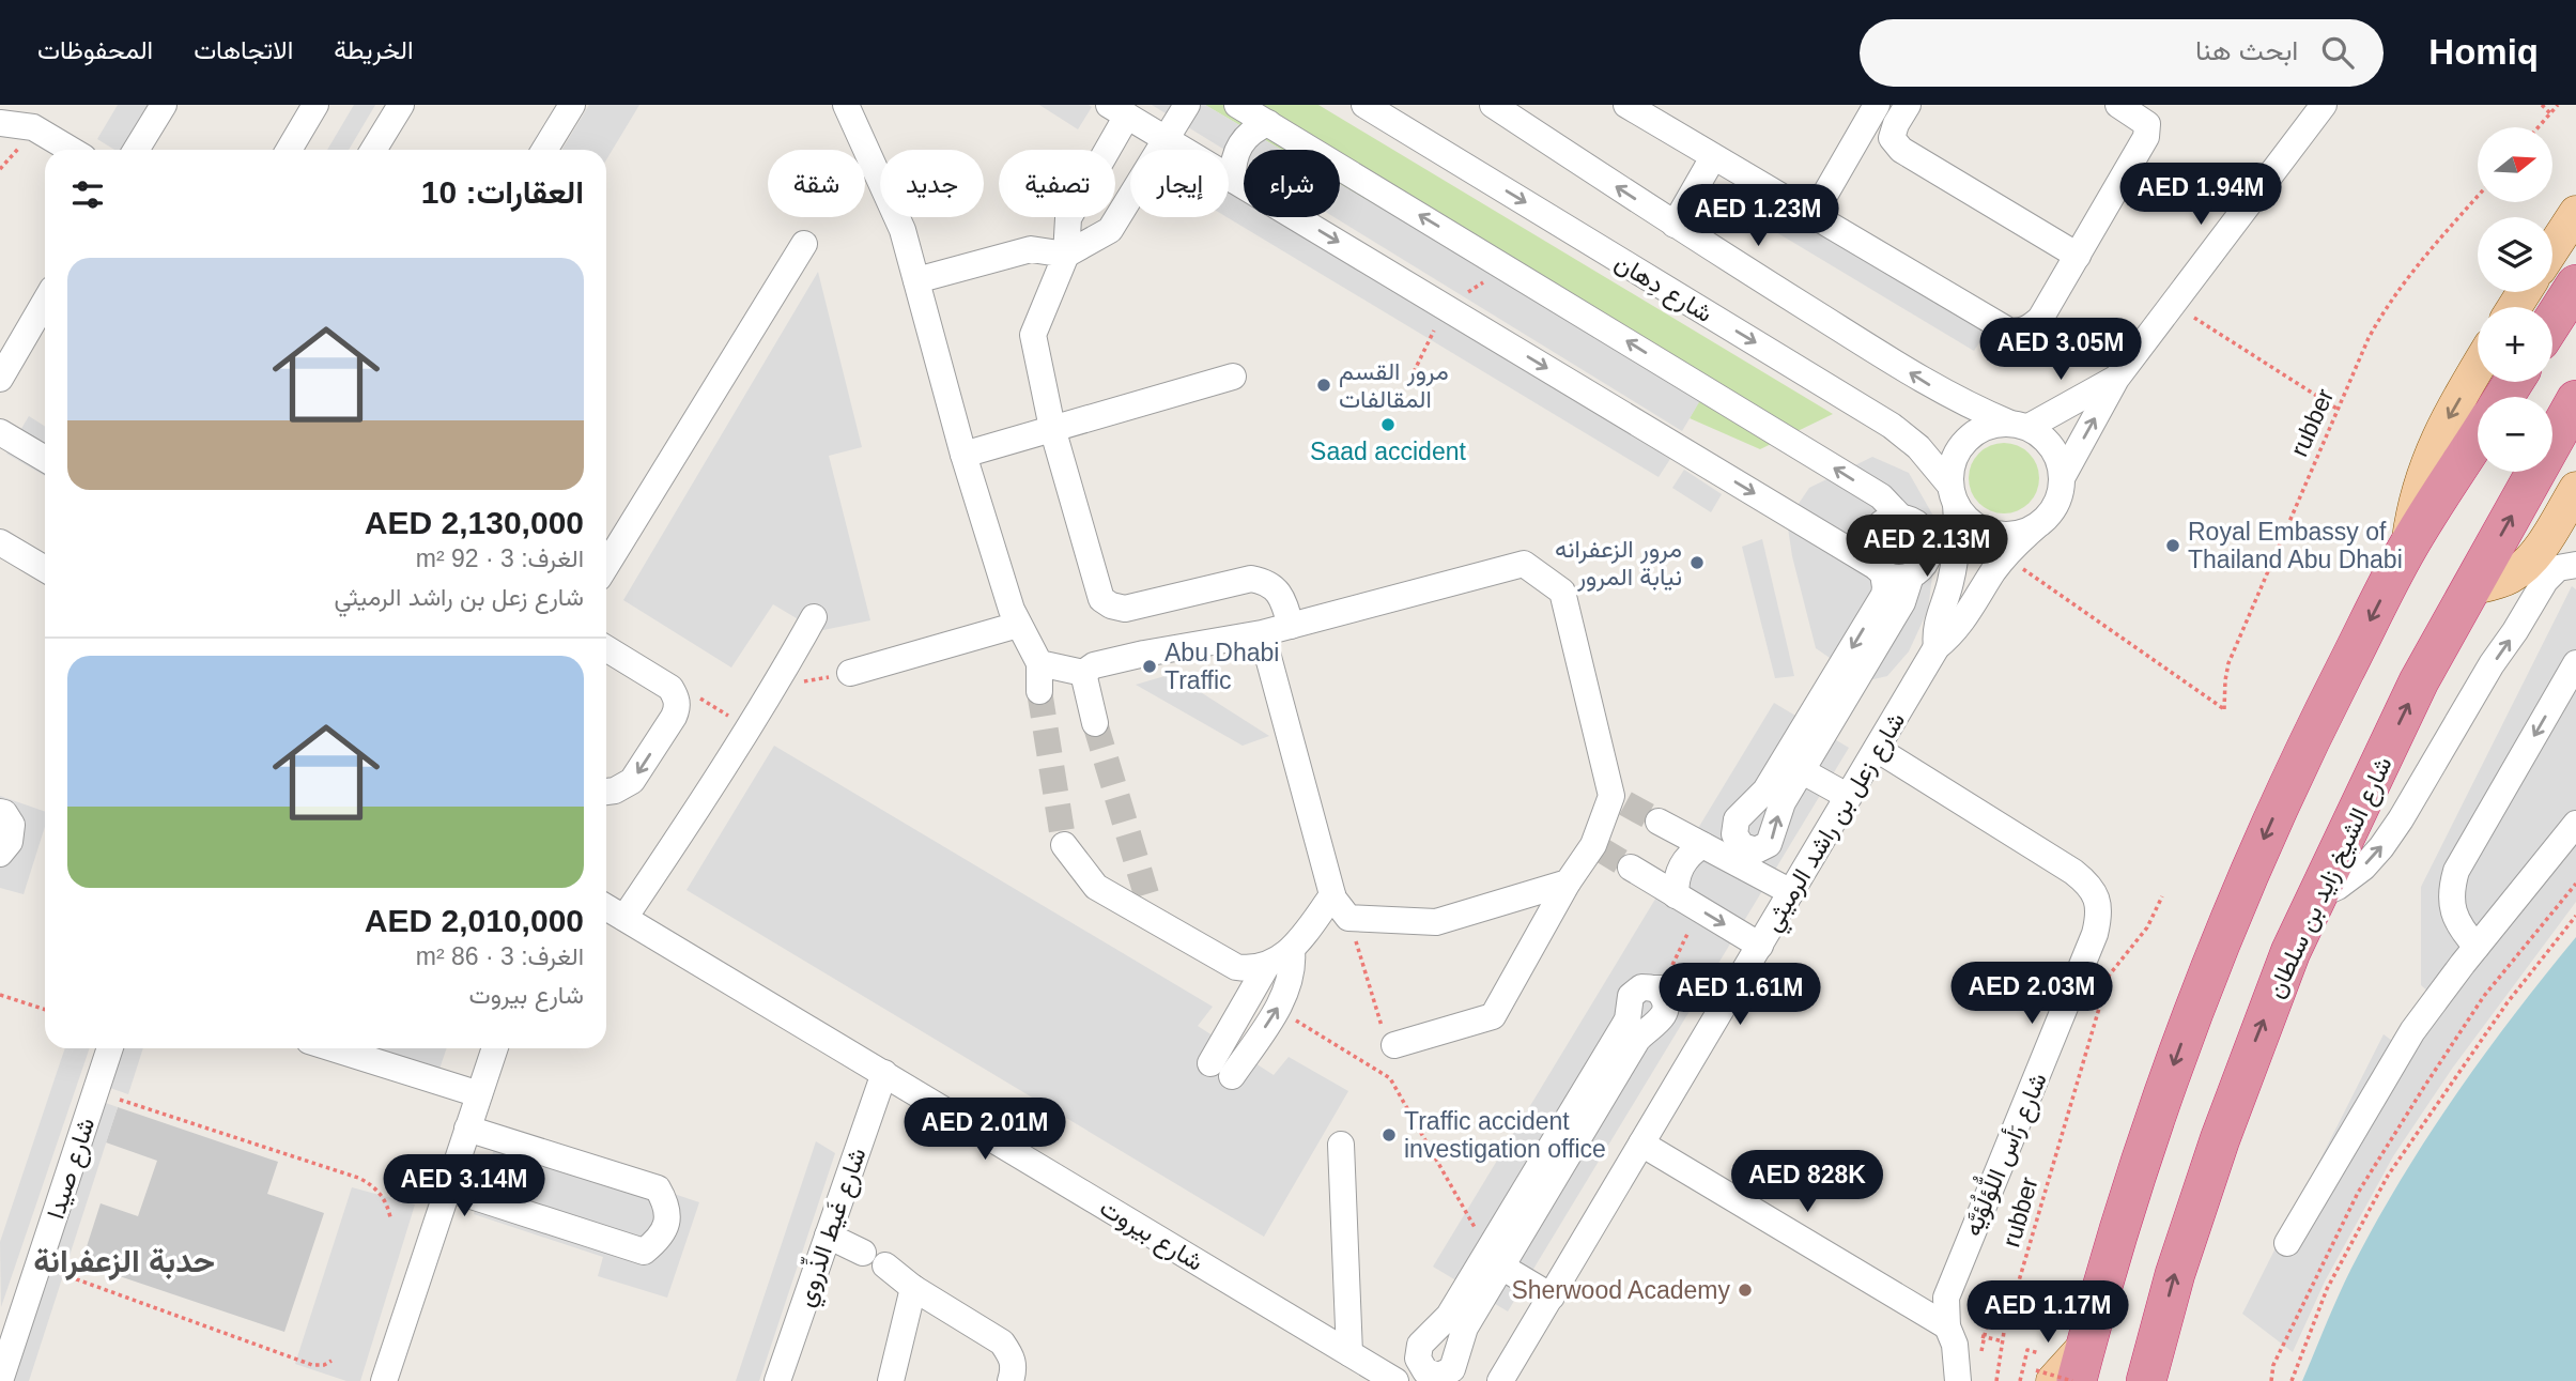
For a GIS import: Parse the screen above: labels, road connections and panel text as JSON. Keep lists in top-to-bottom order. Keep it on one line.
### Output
{"streets":{"highway":["شارع الشيخ زايد بن سلطان"],"street":["شارع دِهان","شارع زعل بن راشد الرميثي","شارع رَأس اللُّؤلُؤيَّه","شارع صيدا","شارع غَيط الذِّروي","شارع بيروت"],"path":["rubber"]},"crossings":[["شارع دِهان","شارع زعل بن راشد الرميثي"],["rubber","شارع زعل بن راشد الرميثي"],["شارع زعل بن راشد الرميثي","شارع رَأس اللُّؤلُؤيَّه"],["شارع غَيط الذِّروي","شارع بيروت"]],"districts":["حدبة الزعفرانة"],"places":["مرور القسم المقالفات","Saad accident","Royal Embassy of Thailand Abu Dhabi","مرور الزعفرانه نيابة المرور","Abu Dhabi Traffic","Traffic accident investigation office","Sherwood Academy"],"north":"right","page":{"header":"Homiq","search":"ابحث هنا","nav":["الخريطة","الاتجاهات","المحفوظات"],"map_buttons":["+","−"],"chip":["شراء","إيجار","تصفية","جديد","شقة"],"heading":"العقارات: 10","price":["AED 1.94M","AED 1.23M","AED 3.05M","AED 2.13M","AED 2.03M","AED 1.61M","AED 2.01M","AED 828K","AED 3.14M","AED 1.17M"],"list":[{"name":"AED 2,130,000","note":"الغرف: 3 · 92 m² · شارع زعل بن راشد الرميثي"},{"name":"AED 2,010,000","note":"الغرف: 3 · 86 m² · شارع بيروت"}]}}
